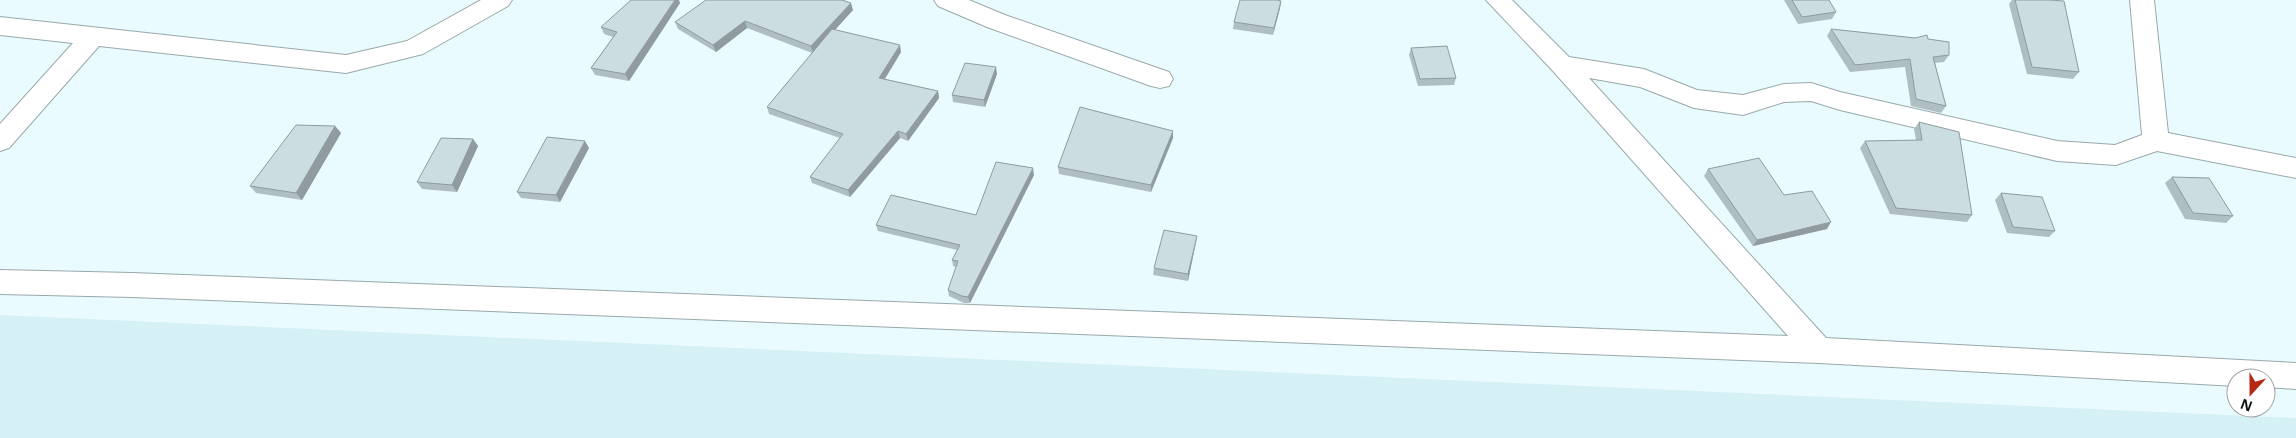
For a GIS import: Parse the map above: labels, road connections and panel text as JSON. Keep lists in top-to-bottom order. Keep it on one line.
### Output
{"north":"bottom"}
